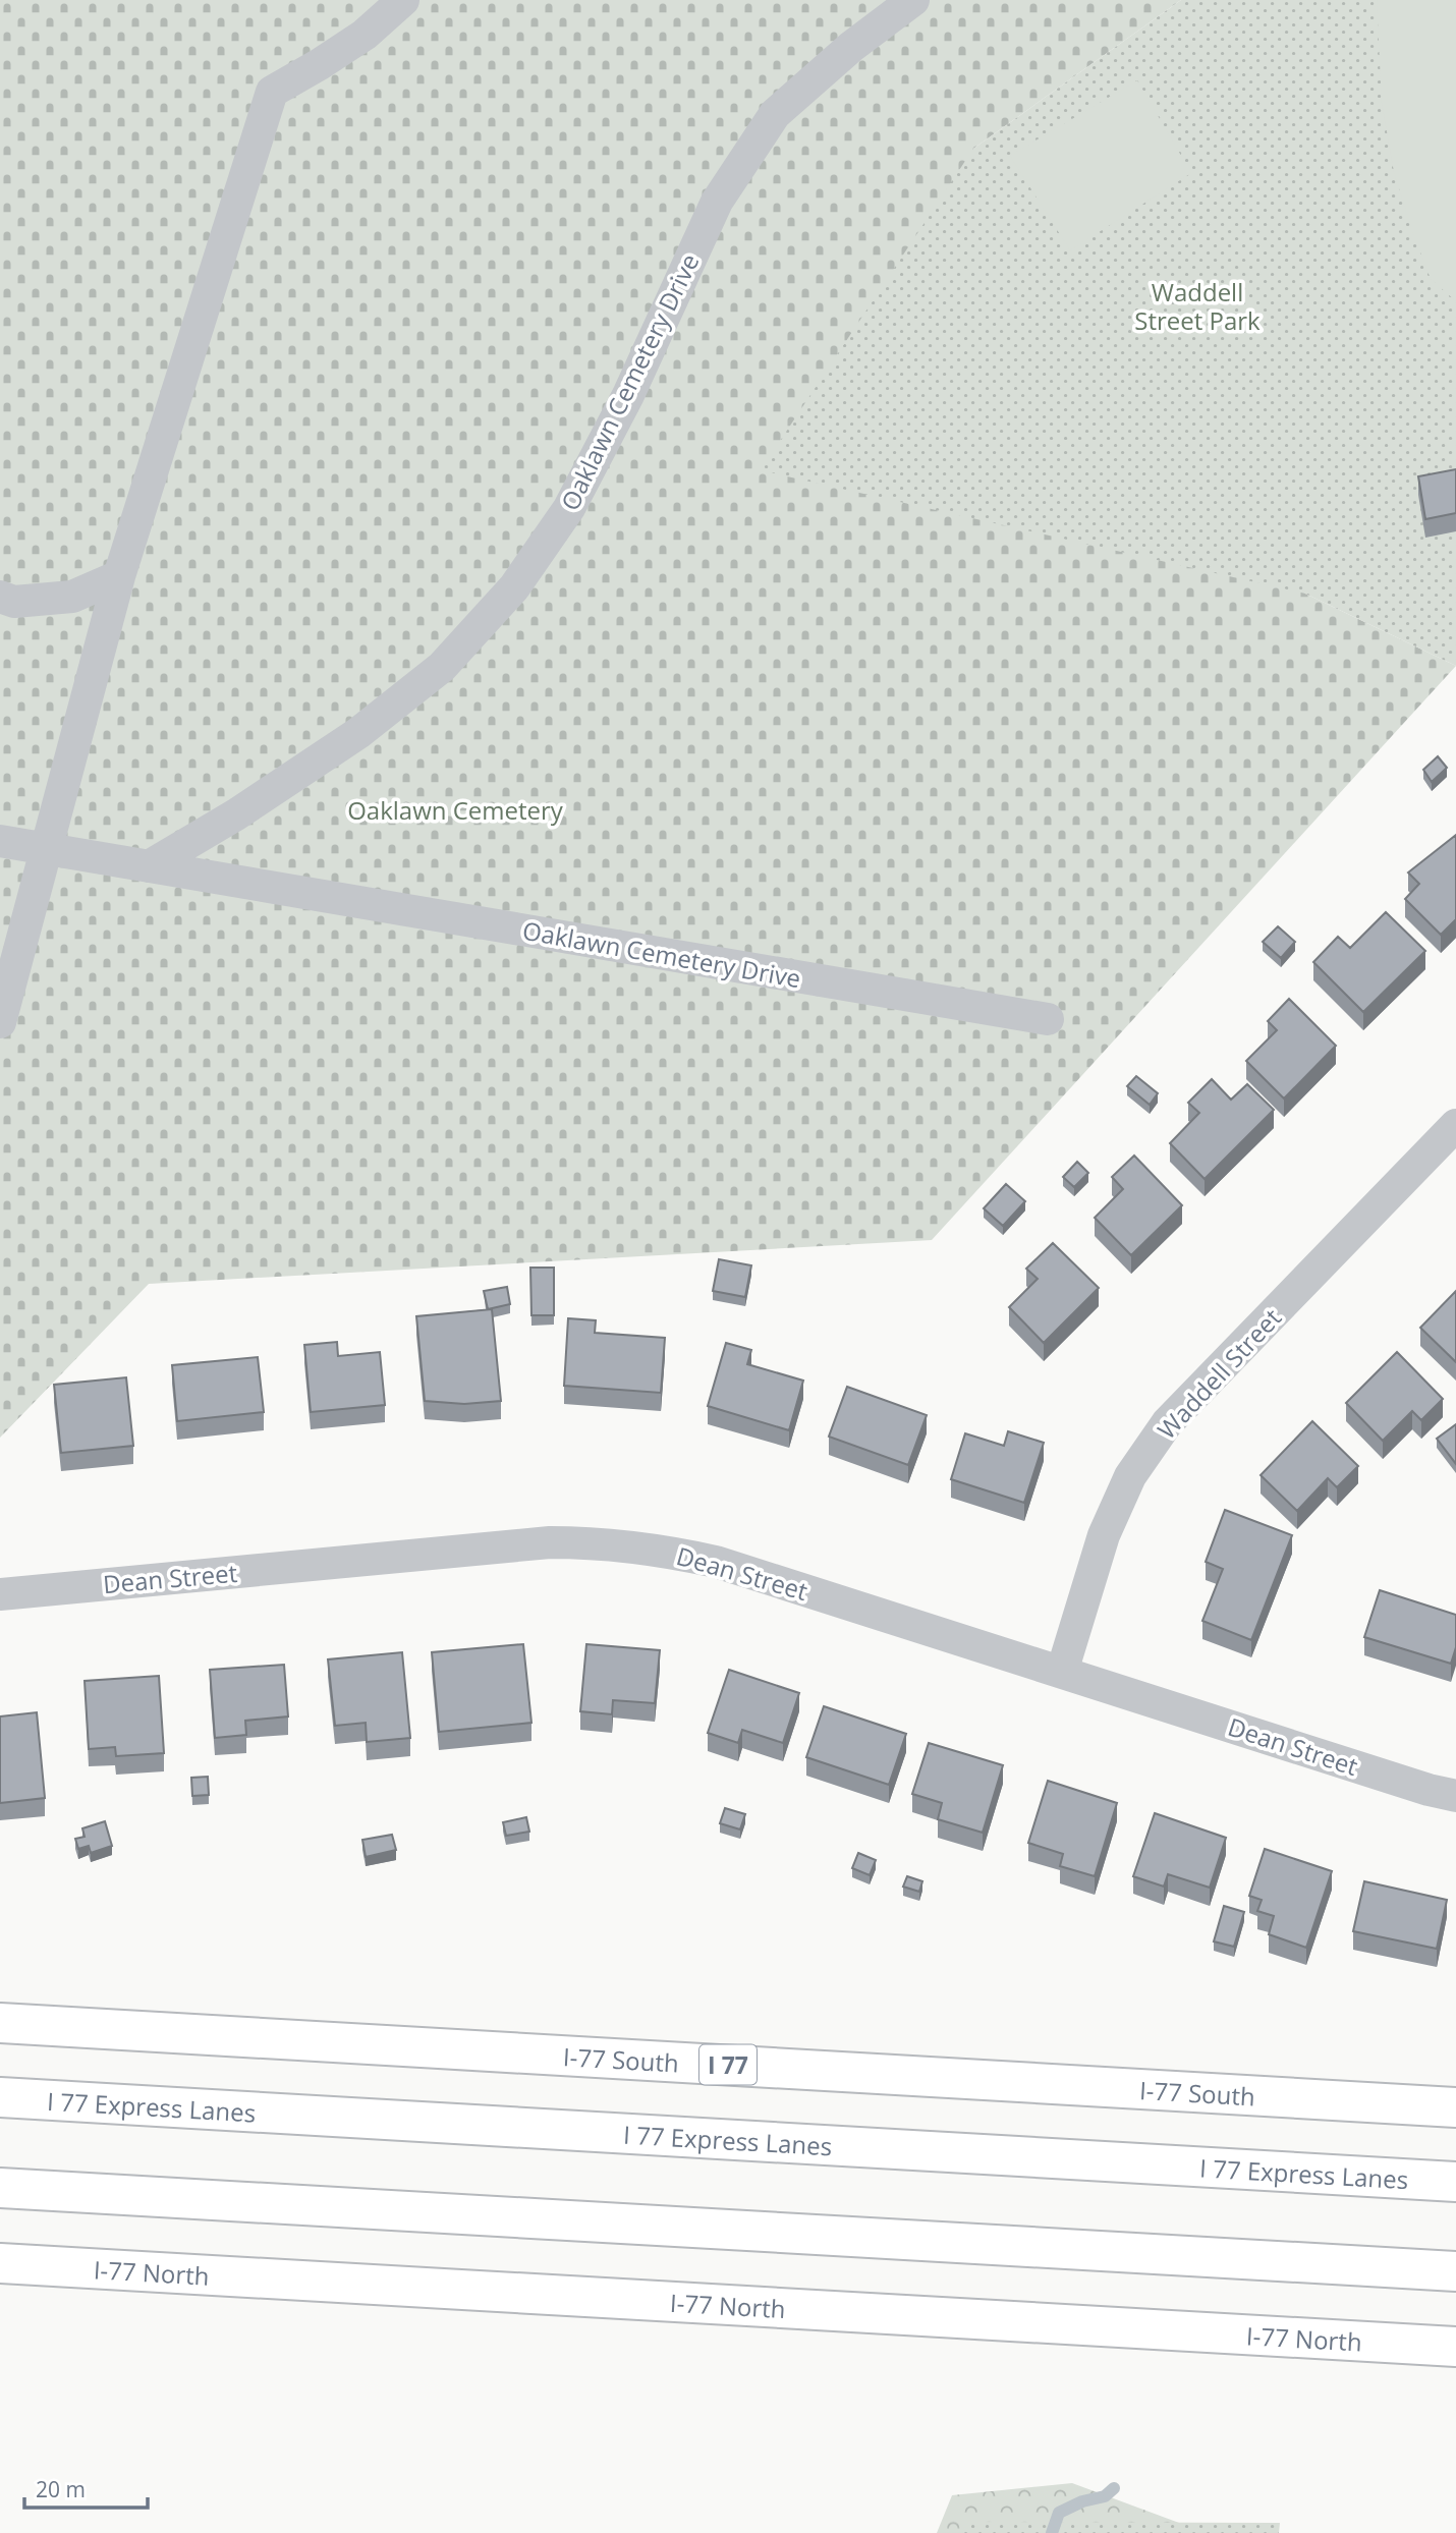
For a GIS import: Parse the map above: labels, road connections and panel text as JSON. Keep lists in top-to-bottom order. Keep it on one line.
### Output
{"streets":{"highway":["I-77 South","I 77","I 77 Express Lanes","I-77 North"],"street":["Oaklawn Cemetery Drive","Waddell Street","Dean Street"]},"crossings":[["Waddell Street","Dean Street"]],"parks":["Waddell Street Park","Oaklawn Cemetery"],"scale_bar":"20 m"}
